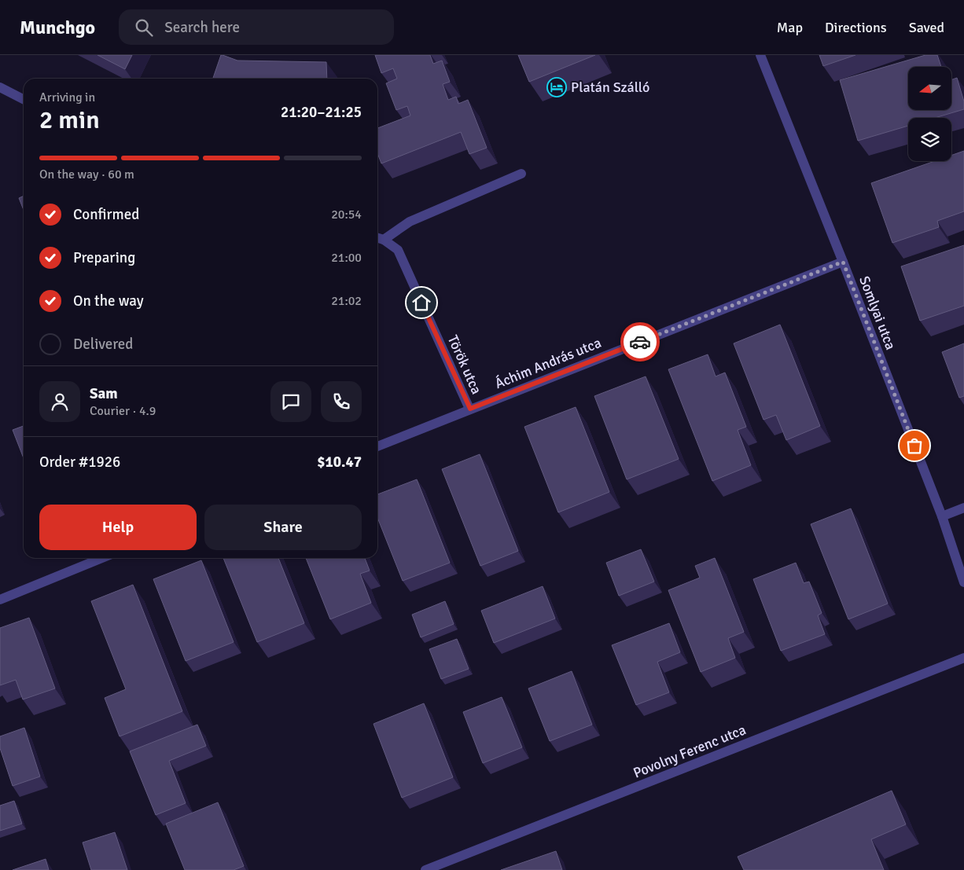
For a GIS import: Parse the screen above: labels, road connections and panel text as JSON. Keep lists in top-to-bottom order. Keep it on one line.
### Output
{"streets":{"street":["Somlyai utca","Áchim András utca","Török utca","Povolny Ferenc utca"]},"crossings":[["Somlyai utca","Áchim András utca"],["Áchim András utca","Török utca"]],"places":{"hotel":["Platán Szálló"]},"north":"left","page":{"header":"Munchgo","search":"Search here","nav":["Map","Directions","Saved"],"heading":["2 min","Arriving in","21:20–21:25"],"panel":["Sam","Courier · 4.9","Order #1926","$10.47"],"bar":"On the way · 60 m","list":[["Confirmed","20:54"],["Preparing","21:00"],["On the way","21:02"],"Delivered"],"buttons":["Help","Share"]}}
